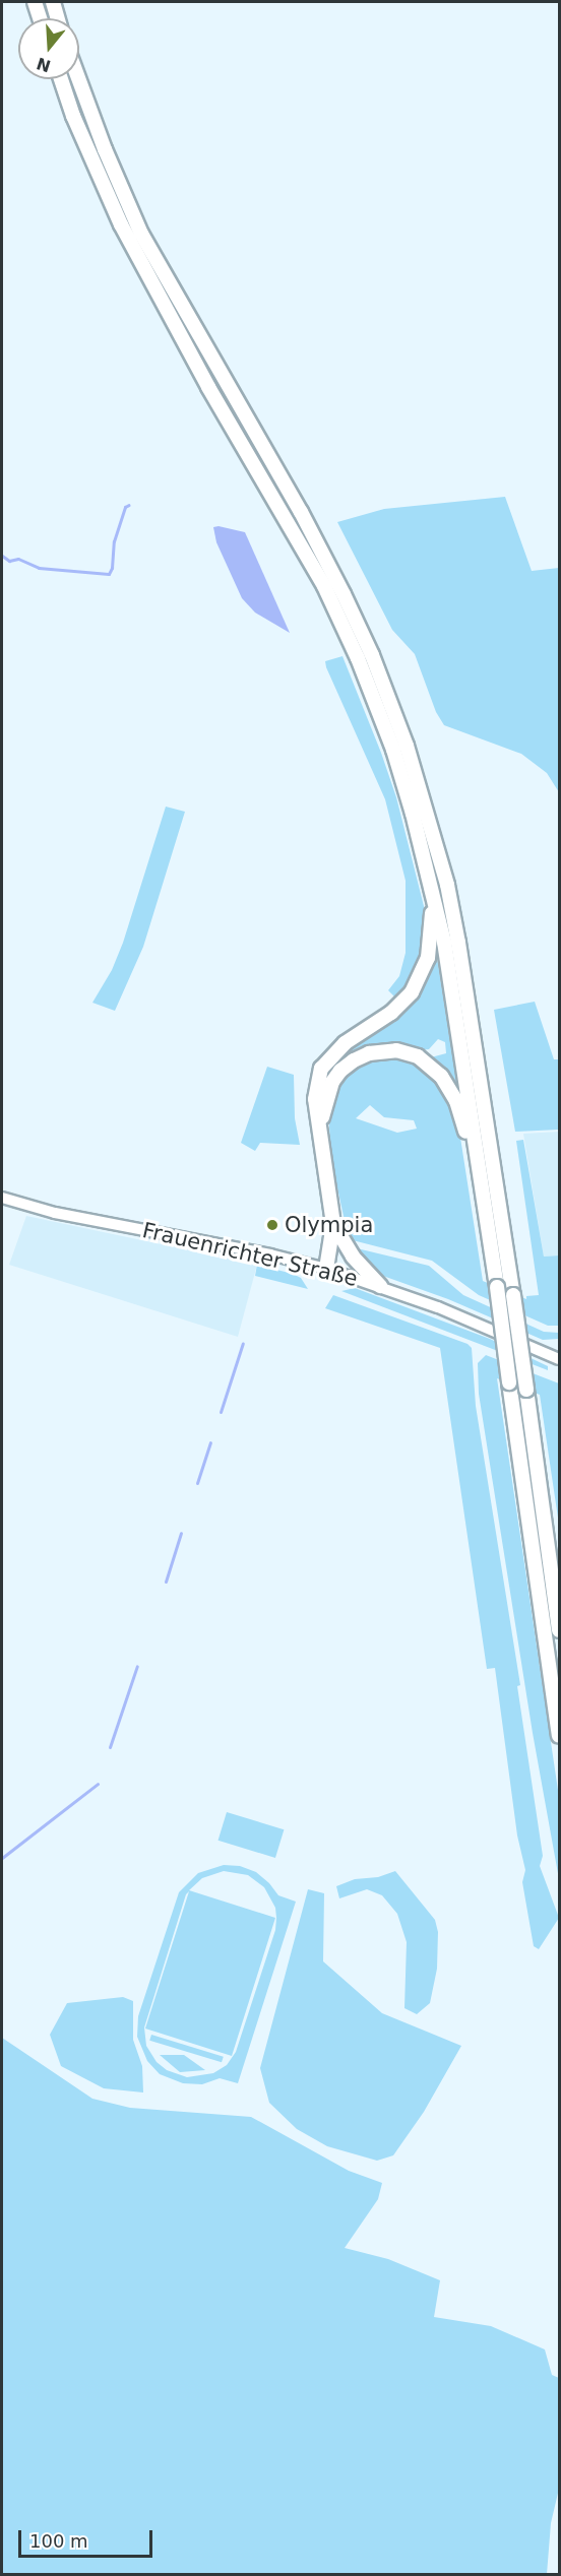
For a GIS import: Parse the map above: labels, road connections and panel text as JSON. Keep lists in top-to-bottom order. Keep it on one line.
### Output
{"streets":{"main road":["Frauenrichter Straße"]},"places":["Olympia"],"scale_bar":"100 m","north":"bottom"}
